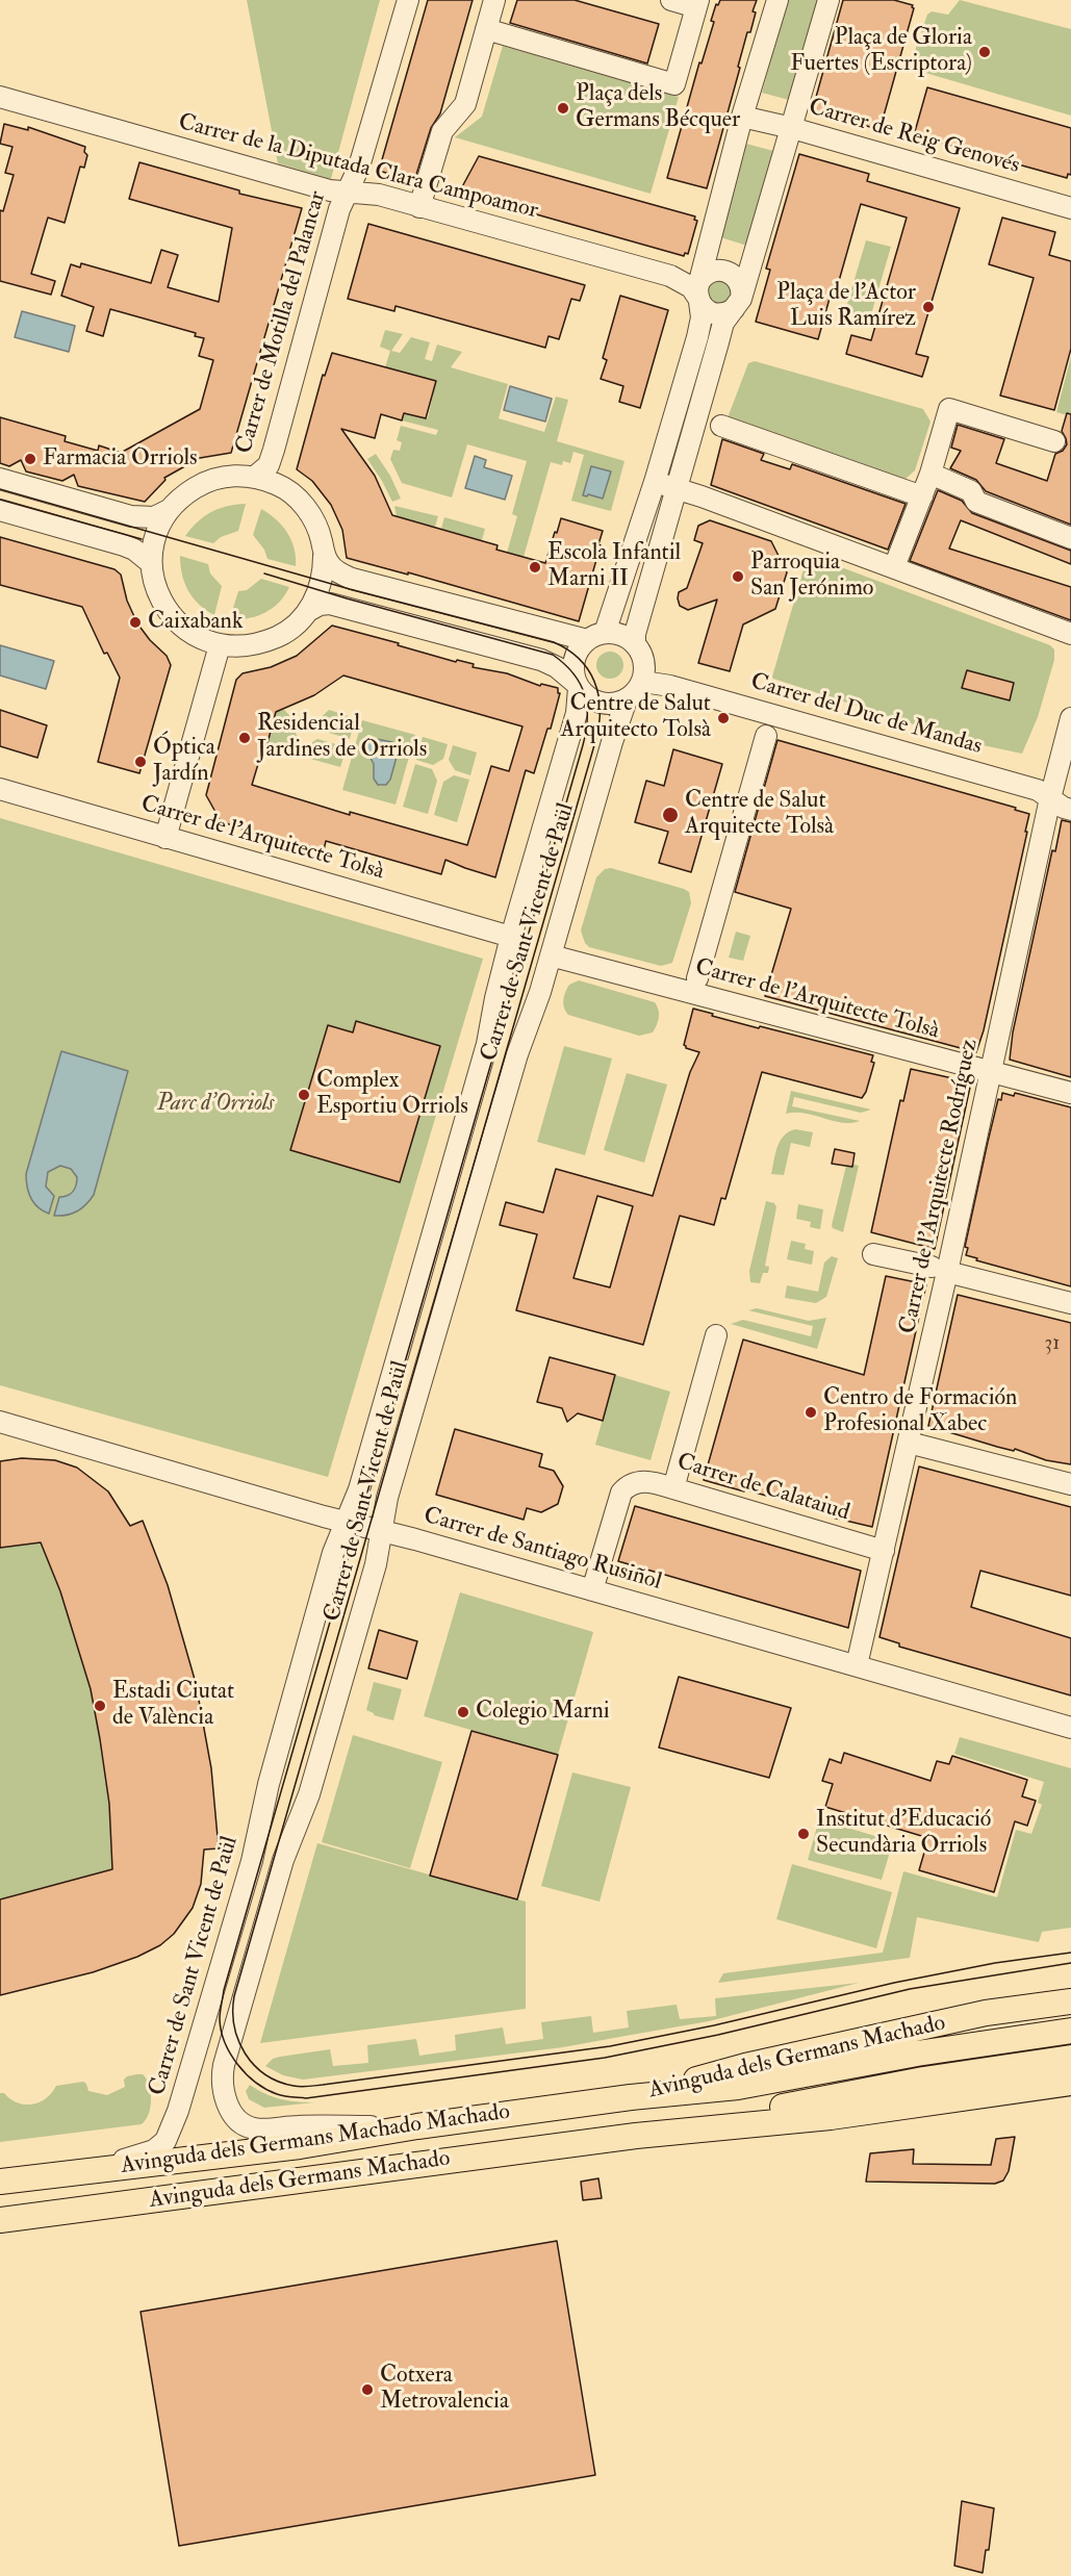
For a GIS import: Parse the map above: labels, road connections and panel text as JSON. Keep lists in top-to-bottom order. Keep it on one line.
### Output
{"streets":{"main road":["Avinguda dels Germans Machado","Avinguda dels Germans Machado Machado"],"street":["Carrer de Reig Genovés","Carrer de la Diputada Clara Campoamor","Carrer de Motilla del Palancar","Carrer del Duc de Mandas","Carrer de l'Arquitecte Tolsà","Carrer de Sant Vicent de Paül","Carrer de l'Arquitecte Rodríguez","Carrer de Calataiud","Carrer de Santiago Rusiñol"]},"crossings":[["Carrer de la Diputada Clara Campoamor","Carrer de Motilla del Palancar"],["Carrer del Duc de Mandas","Carrer de Sant Vicent de Paül"],["Carrer del Duc de Mandas","Carrer de l'Arquitecte Rodríguez"],["Carrer de l'Arquitecte Tolsà","Carrer de Sant Vicent de Paül"],["Carrer de l'Arquitecte Tolsà","Carrer de l'Arquitecte Rodríguez"],["Carrer de Sant Vicent de Paül","Carrer de Santiago Rusiñol"],["Carrer de Sant Vicent de Paül","Avinguda dels Germans Machado Machado"],["Carrer de l'Arquitecte Rodríguez","Carrer de Calataiud"],["Carrer de l'Arquitecte Rodríguez","Carrer de Santiago Rusiñol"],["Carrer de Calataiud","Carrer de Santiago Rusiñol"],["Avinguda dels Germans Machado","Avinguda dels Germans Machado Machado"]],"parks":["Parc d'Orriols"],"places":["Plaça de Gloria Fuertes (Escriptora)","Plaça dels Germans Bécquer","Plaça de l'Actor Luis Ramírez","Farmacia Orriols","Escola Infantil Marni II","Parroquia San Jerónimo","Caixabank","Centre de Salut Arquitecto Tolsà","Residencial Jardines de Orriols","Óptica Jardín","Centre de Salut Arquitecte Tolsà","Complex Esportiu Orriols","Centro de Formación Profesional Xabec","Estadi Ciutat de València","Colegio Marni","Institut d'Educació Secundària Orriols","Cotxera Metrovalencia"],"house_numbers":["31"]}
